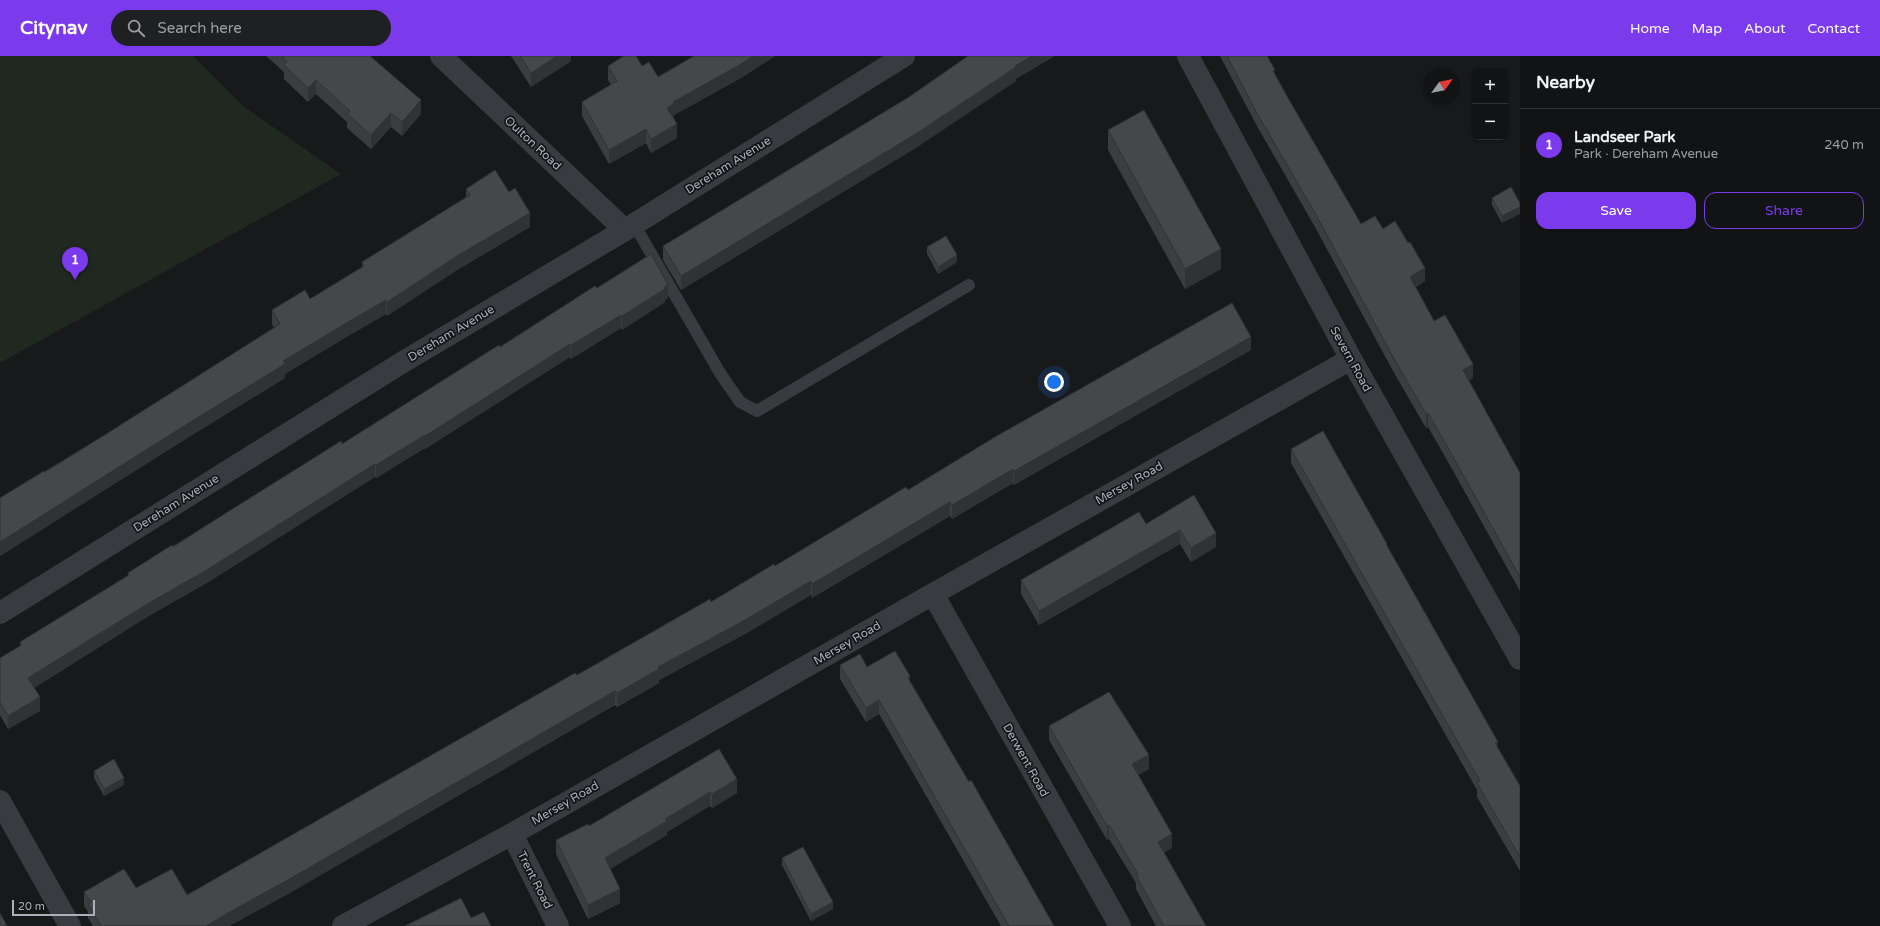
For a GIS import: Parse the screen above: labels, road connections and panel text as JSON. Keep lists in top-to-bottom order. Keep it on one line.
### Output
{"streets":{"street":["Oulton Road","Dereham Avenue","Severn Road","Mersey Road","Derwent Road","Trent Road"]},"crossings":[["Oulton Road","Dereham Avenue"],["Severn Road","Mersey Road"],["Mersey Road","Derwent Road"],["Mersey Road","Trent Road"]],"scale_bar":"20 m","north":"top right","page":{"header":"Citynav","search":"Search here","nav":["Home","Map","About","Contact"],"heading":"Nearby","map_buttons":["+","−"],"list":[{"mark":"1","name":"Landseer Park","note":"Park · Dereham Avenue","value":"240 m"}],"buttons":["Save","Share"],"pins":"1","scale":"20 m"}}
